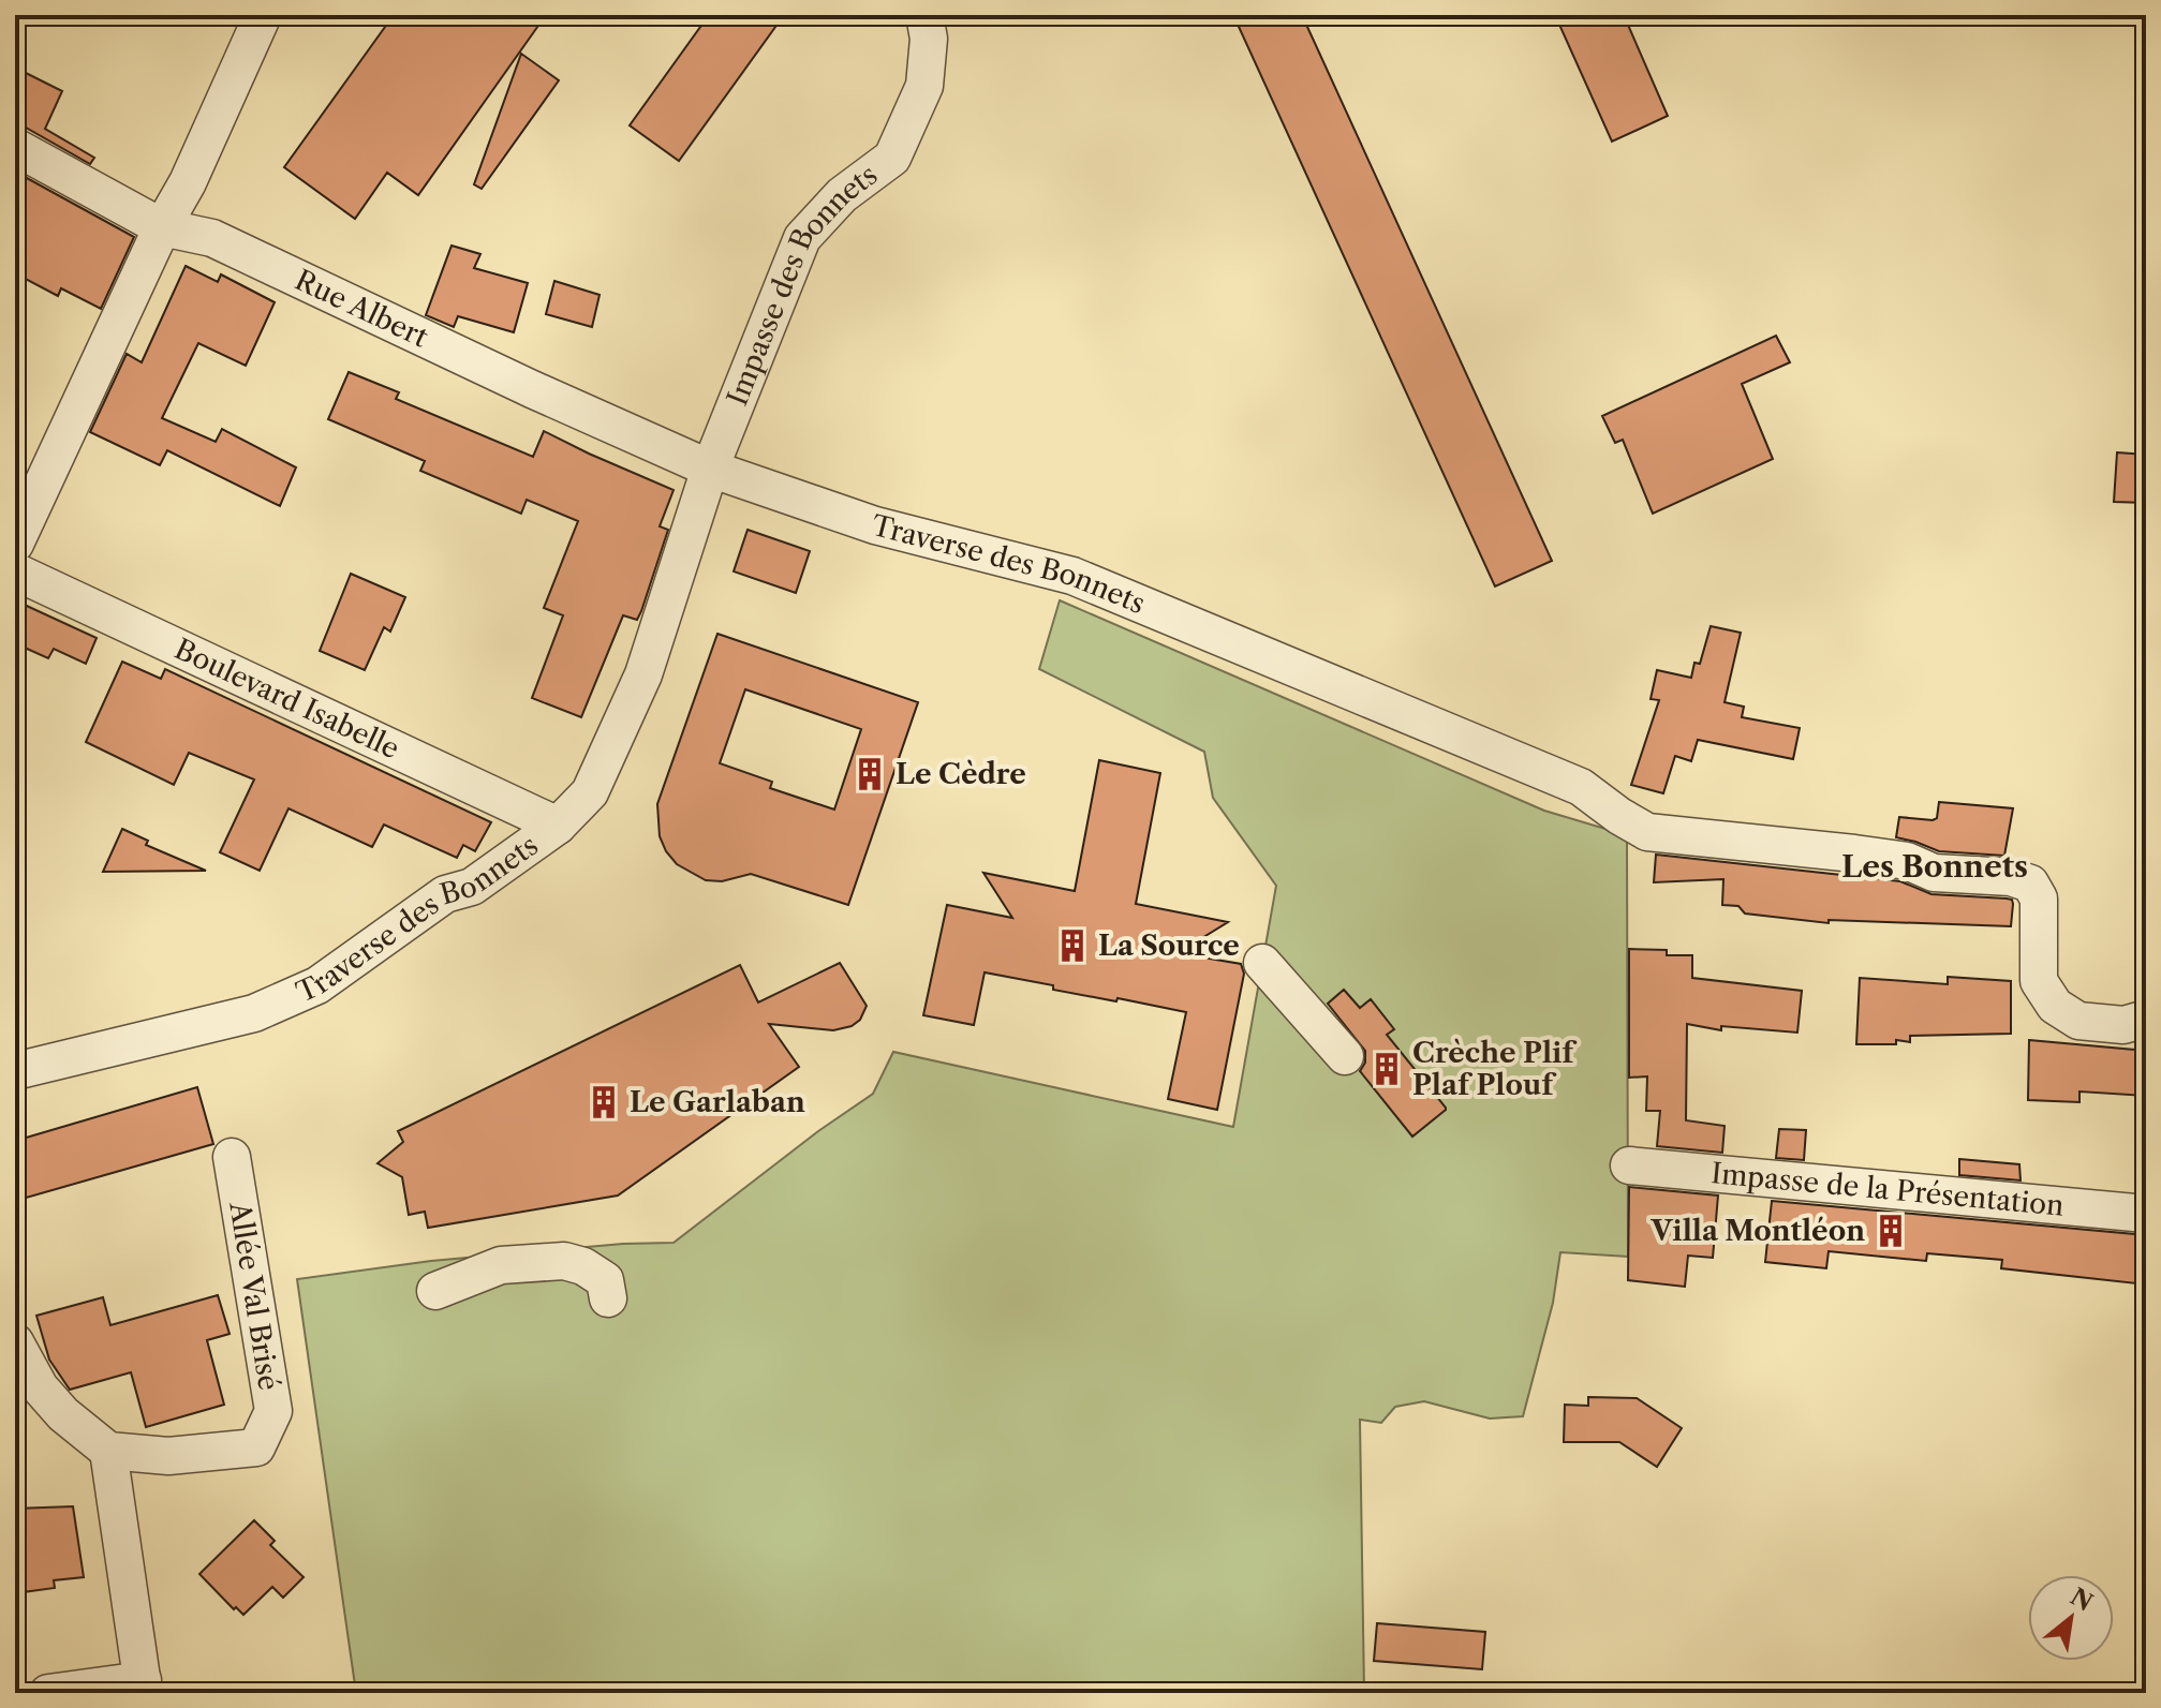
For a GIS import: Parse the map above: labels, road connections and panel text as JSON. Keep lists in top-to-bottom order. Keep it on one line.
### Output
{"streets":{"street":["Impasse des Bonnets","Rue Albert","Traverse des Bonnets","Boulevard Isabelle","Impasse de la Présentation","Allée Val Brisé"]},"crossings":[["Impasse des Bonnets","Rue Albert"],["Impasse des Bonnets","Traverse des Bonnets"],["Rue Albert","Traverse des Bonnets"],["Traverse des Bonnets","Boulevard Isabelle"]],"districts":["Les Bonnets"],"places":{"building":["Le Cèdre","La Source","Crèche Plif Plaf Plouf","Le Garlaban","Villa Montléon"]},"north":"top right"}
